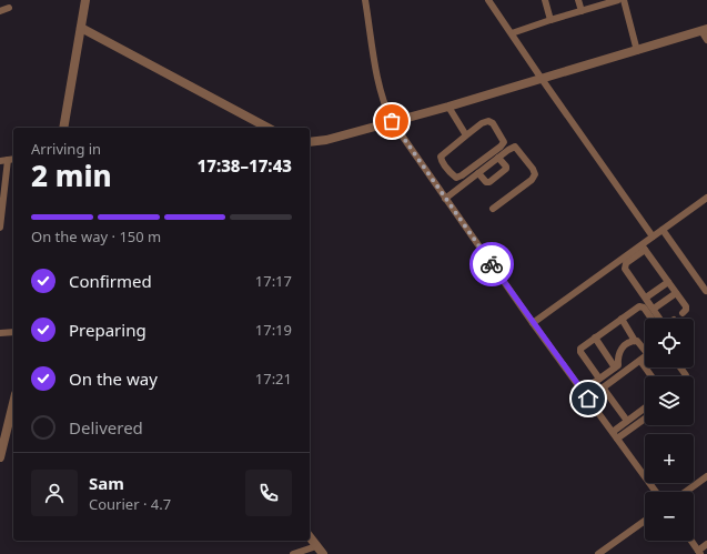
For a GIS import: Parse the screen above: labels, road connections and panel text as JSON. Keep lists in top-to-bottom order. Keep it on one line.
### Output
{"page":{"heading":["2 min","Arriving in","17:38–17:43"],"panel":["Sam","Courier · 4.7"],"bar":"On the way · 150 m","list":[["Confirmed","17:17"],["Preparing","17:19"],["On the way","17:21"],"Delivered"],"map_buttons":["+","−"]}}
